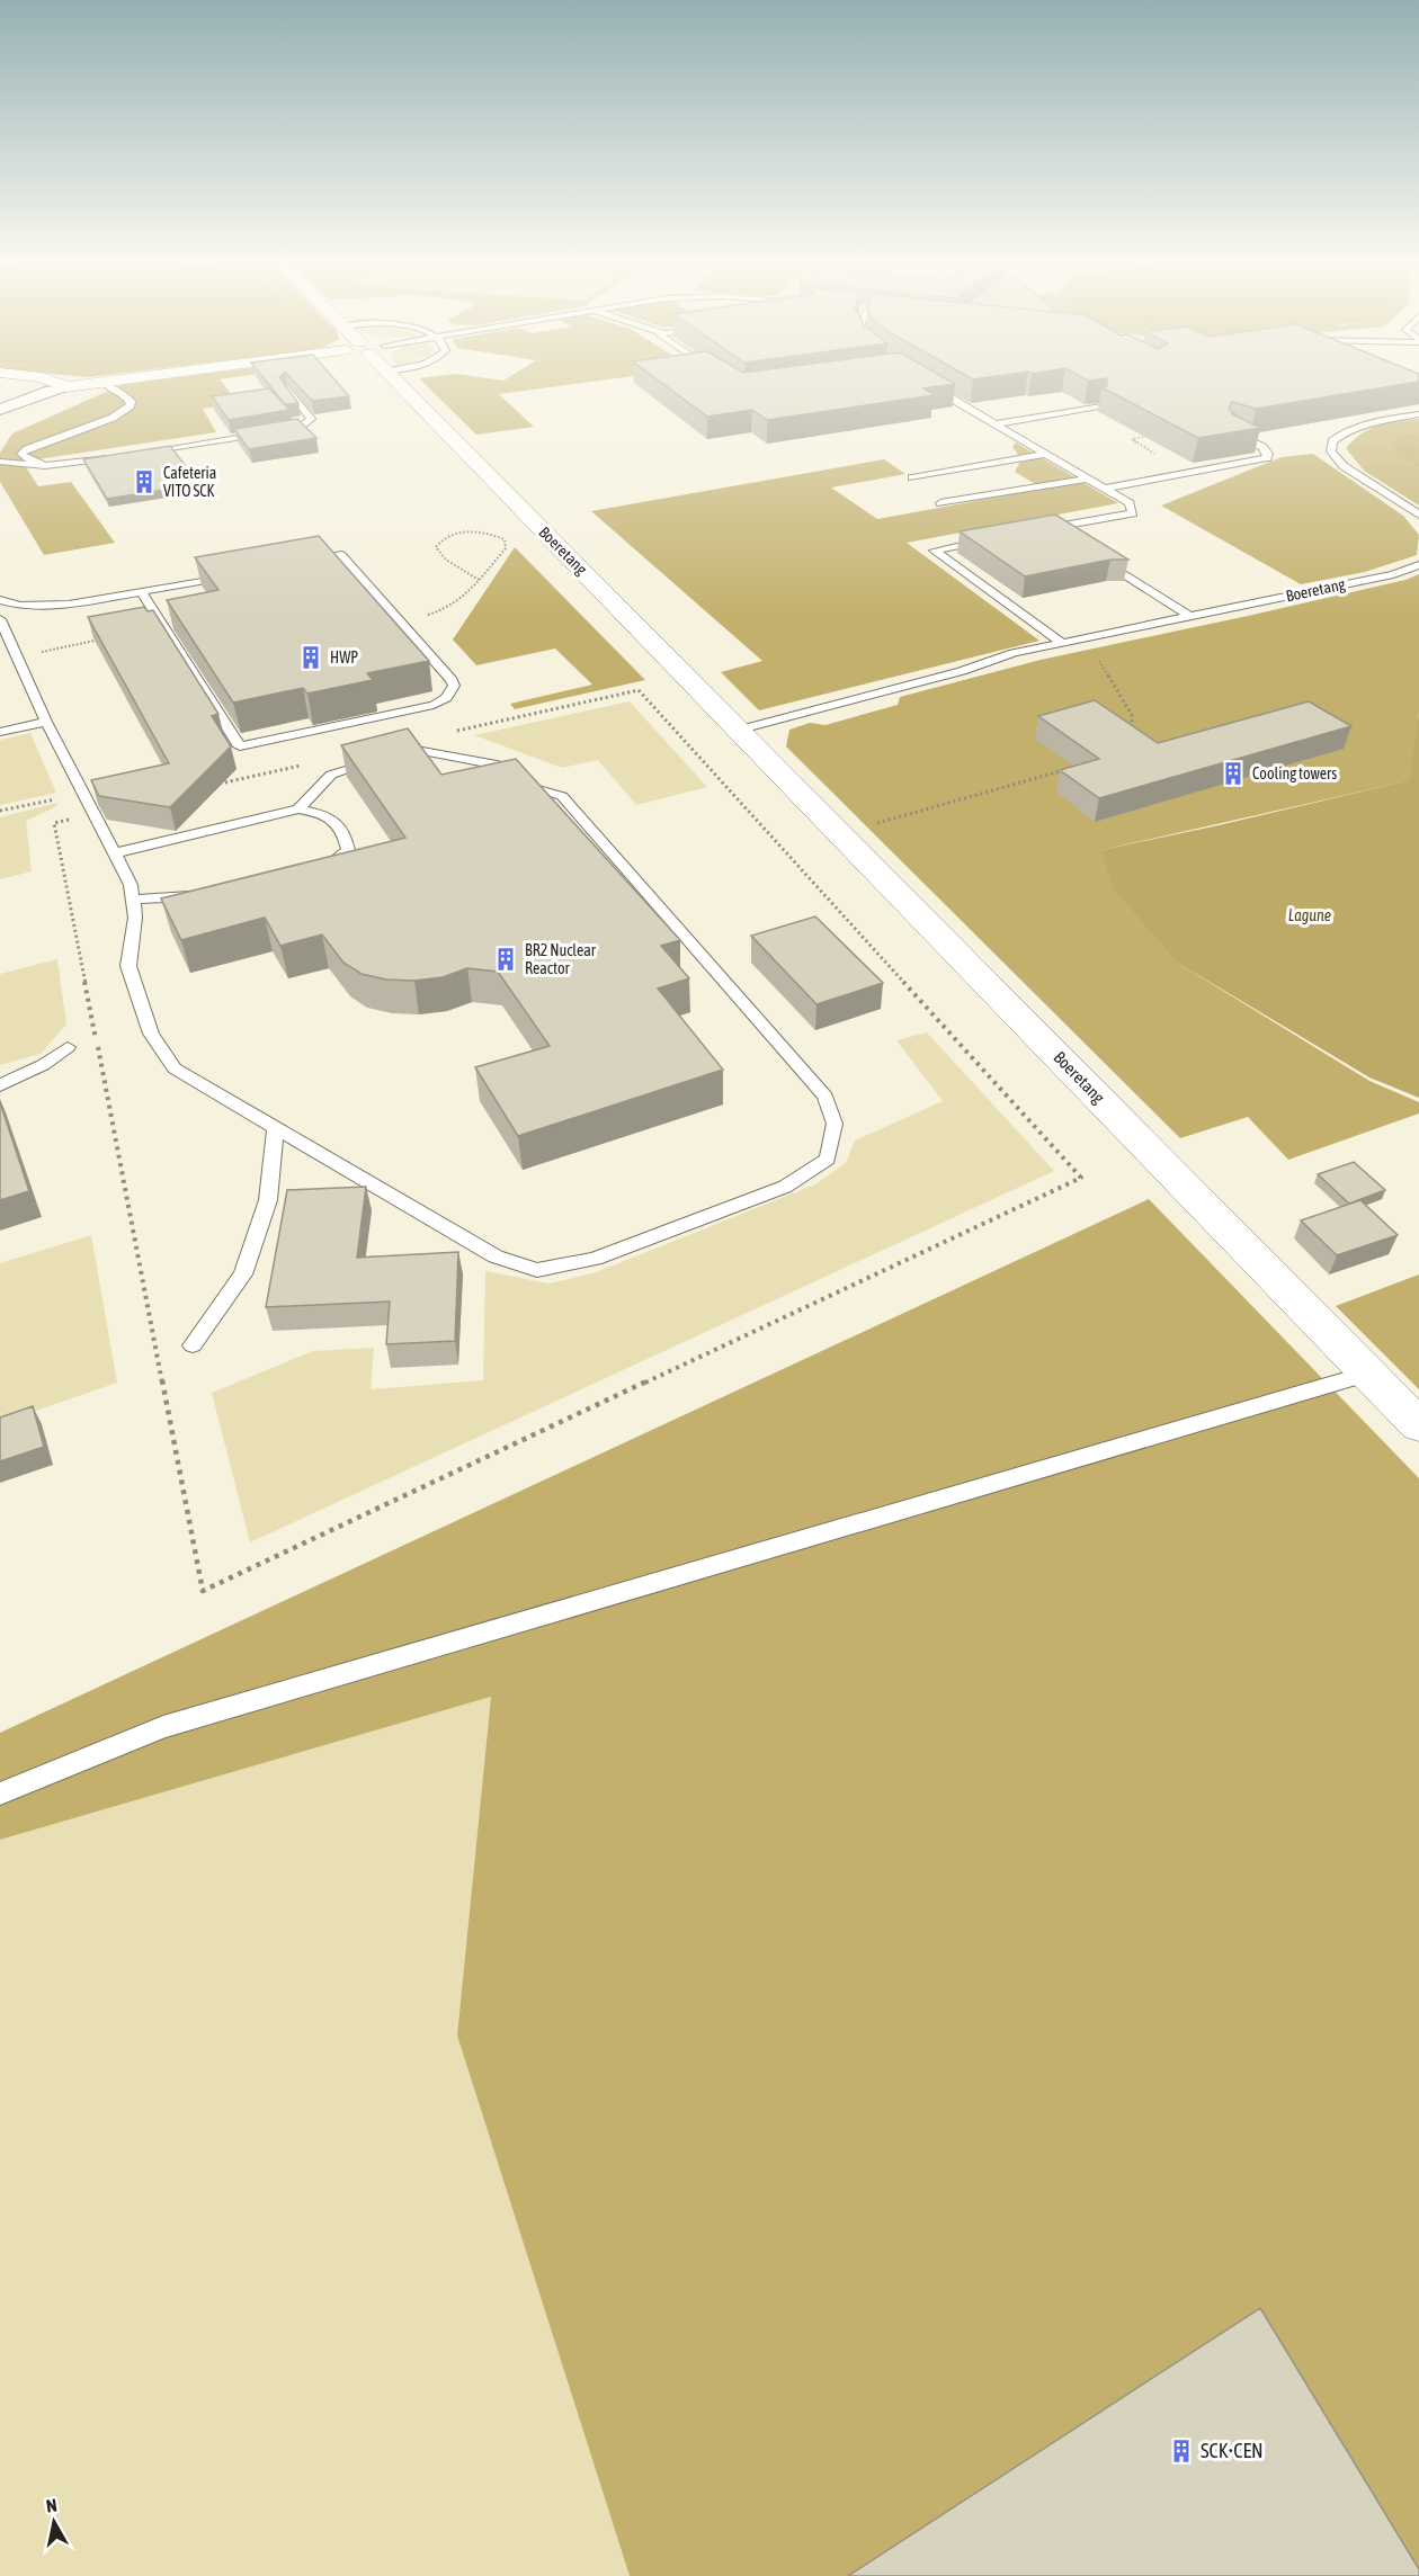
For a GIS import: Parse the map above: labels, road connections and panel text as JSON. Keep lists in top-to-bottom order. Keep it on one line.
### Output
{"streets":{"street":["Boeretang"]},"water":["Lagune"],"places":{"building":["Cafeteria VITO SCK","HWP","Cooling towers","BR2 Nuclear Reactor","SCK•CEN"]},"north":"top"}
